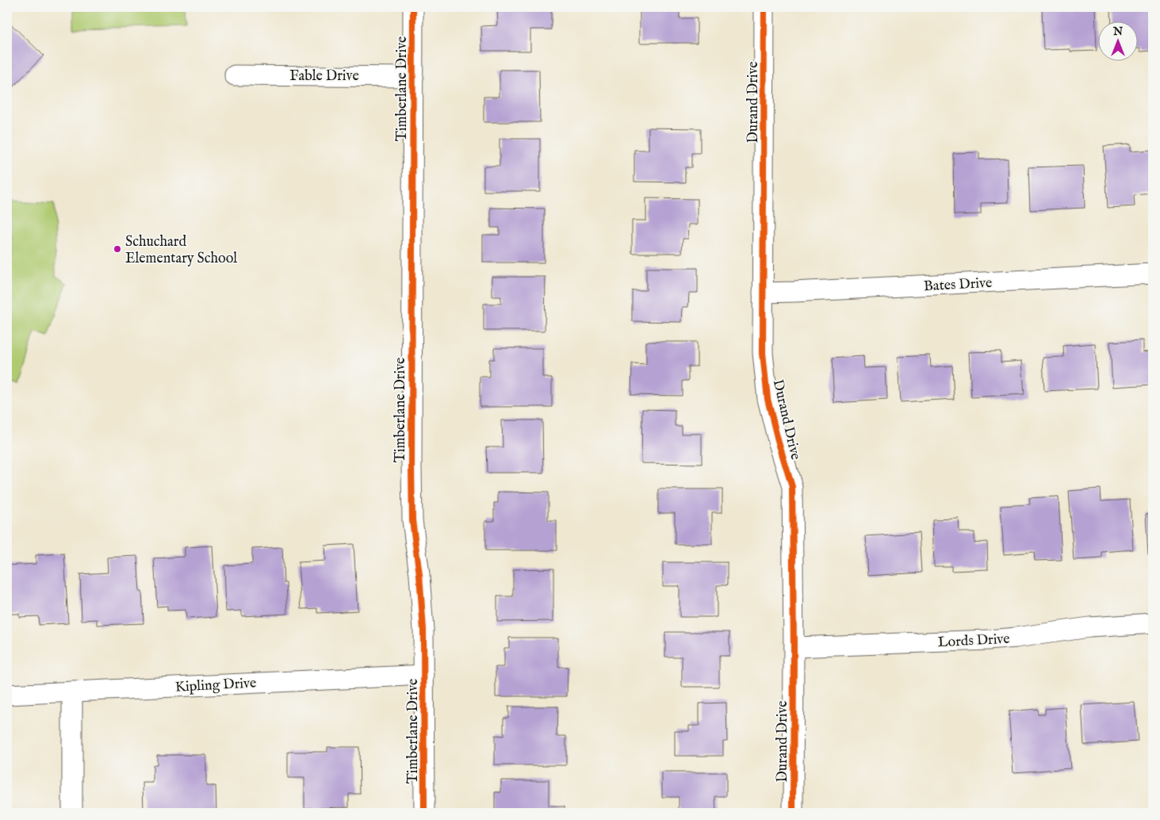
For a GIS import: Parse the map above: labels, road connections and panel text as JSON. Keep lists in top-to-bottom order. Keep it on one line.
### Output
{"streets":{"street":["Fable Drive","Timberlane Drive","Durand Drive","Bates Drive","Lords Drive","Kipling Drive"]},"crossings":[["Fable Drive","Timberlane Drive"],["Timberlane Drive","Kipling Drive"],["Durand Drive","Bates Drive"],["Durand Drive","Lords Drive"]],"places":["Schuchard Elementary School"],"north":"top"}
